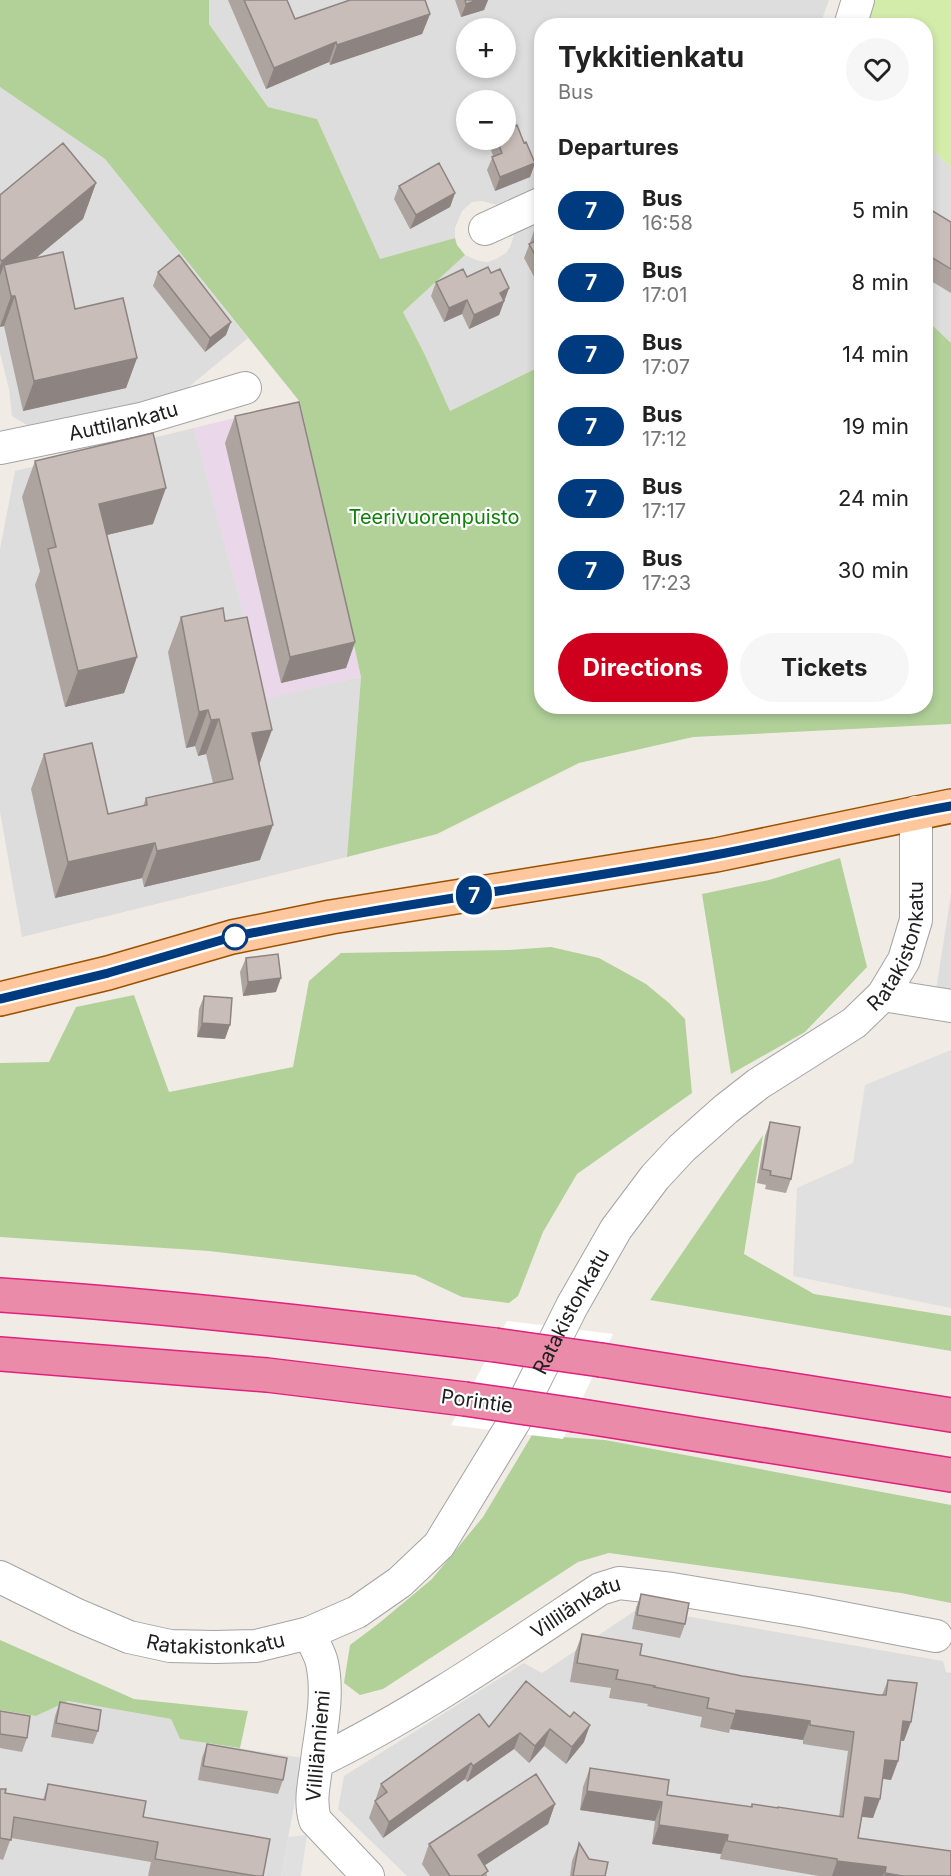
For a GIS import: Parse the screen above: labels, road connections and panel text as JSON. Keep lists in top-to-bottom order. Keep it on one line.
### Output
{"streets":{"highway":["Porintie"],"street":["Auttilankatu","Ratakistonkatu","Villilänkatu","Villilänniemi"]},"crossings":[["Ratakistonkatu","Villilänniemi"],["Villilänkatu","Villilänniemi"]],"parks":["Teerivuorenpuisto"],"lines":["bus line 7"],"page":{"on_map":"7","map_buttons":["+","−"],"heading":[["Tykkitienkatu","Bus"],"Departures"],"list":[{"mark":"7","name":"Bus","note":"16:58","value":"5 min"},{"mark":"7","name":"Bus","note":"17:01","value":"8 min"},{"mark":"7","name":"Bus","note":"17:07","value":"14 min"},{"mark":"7","name":"Bus","note":"17:12","value":"19 min"},{"mark":"7","name":"Bus","note":"17:17","value":"24 min"},{"mark":"7","name":"Bus","note":"17:23","value":"30 min"}],"buttons":["Directions","Tickets"]}}
